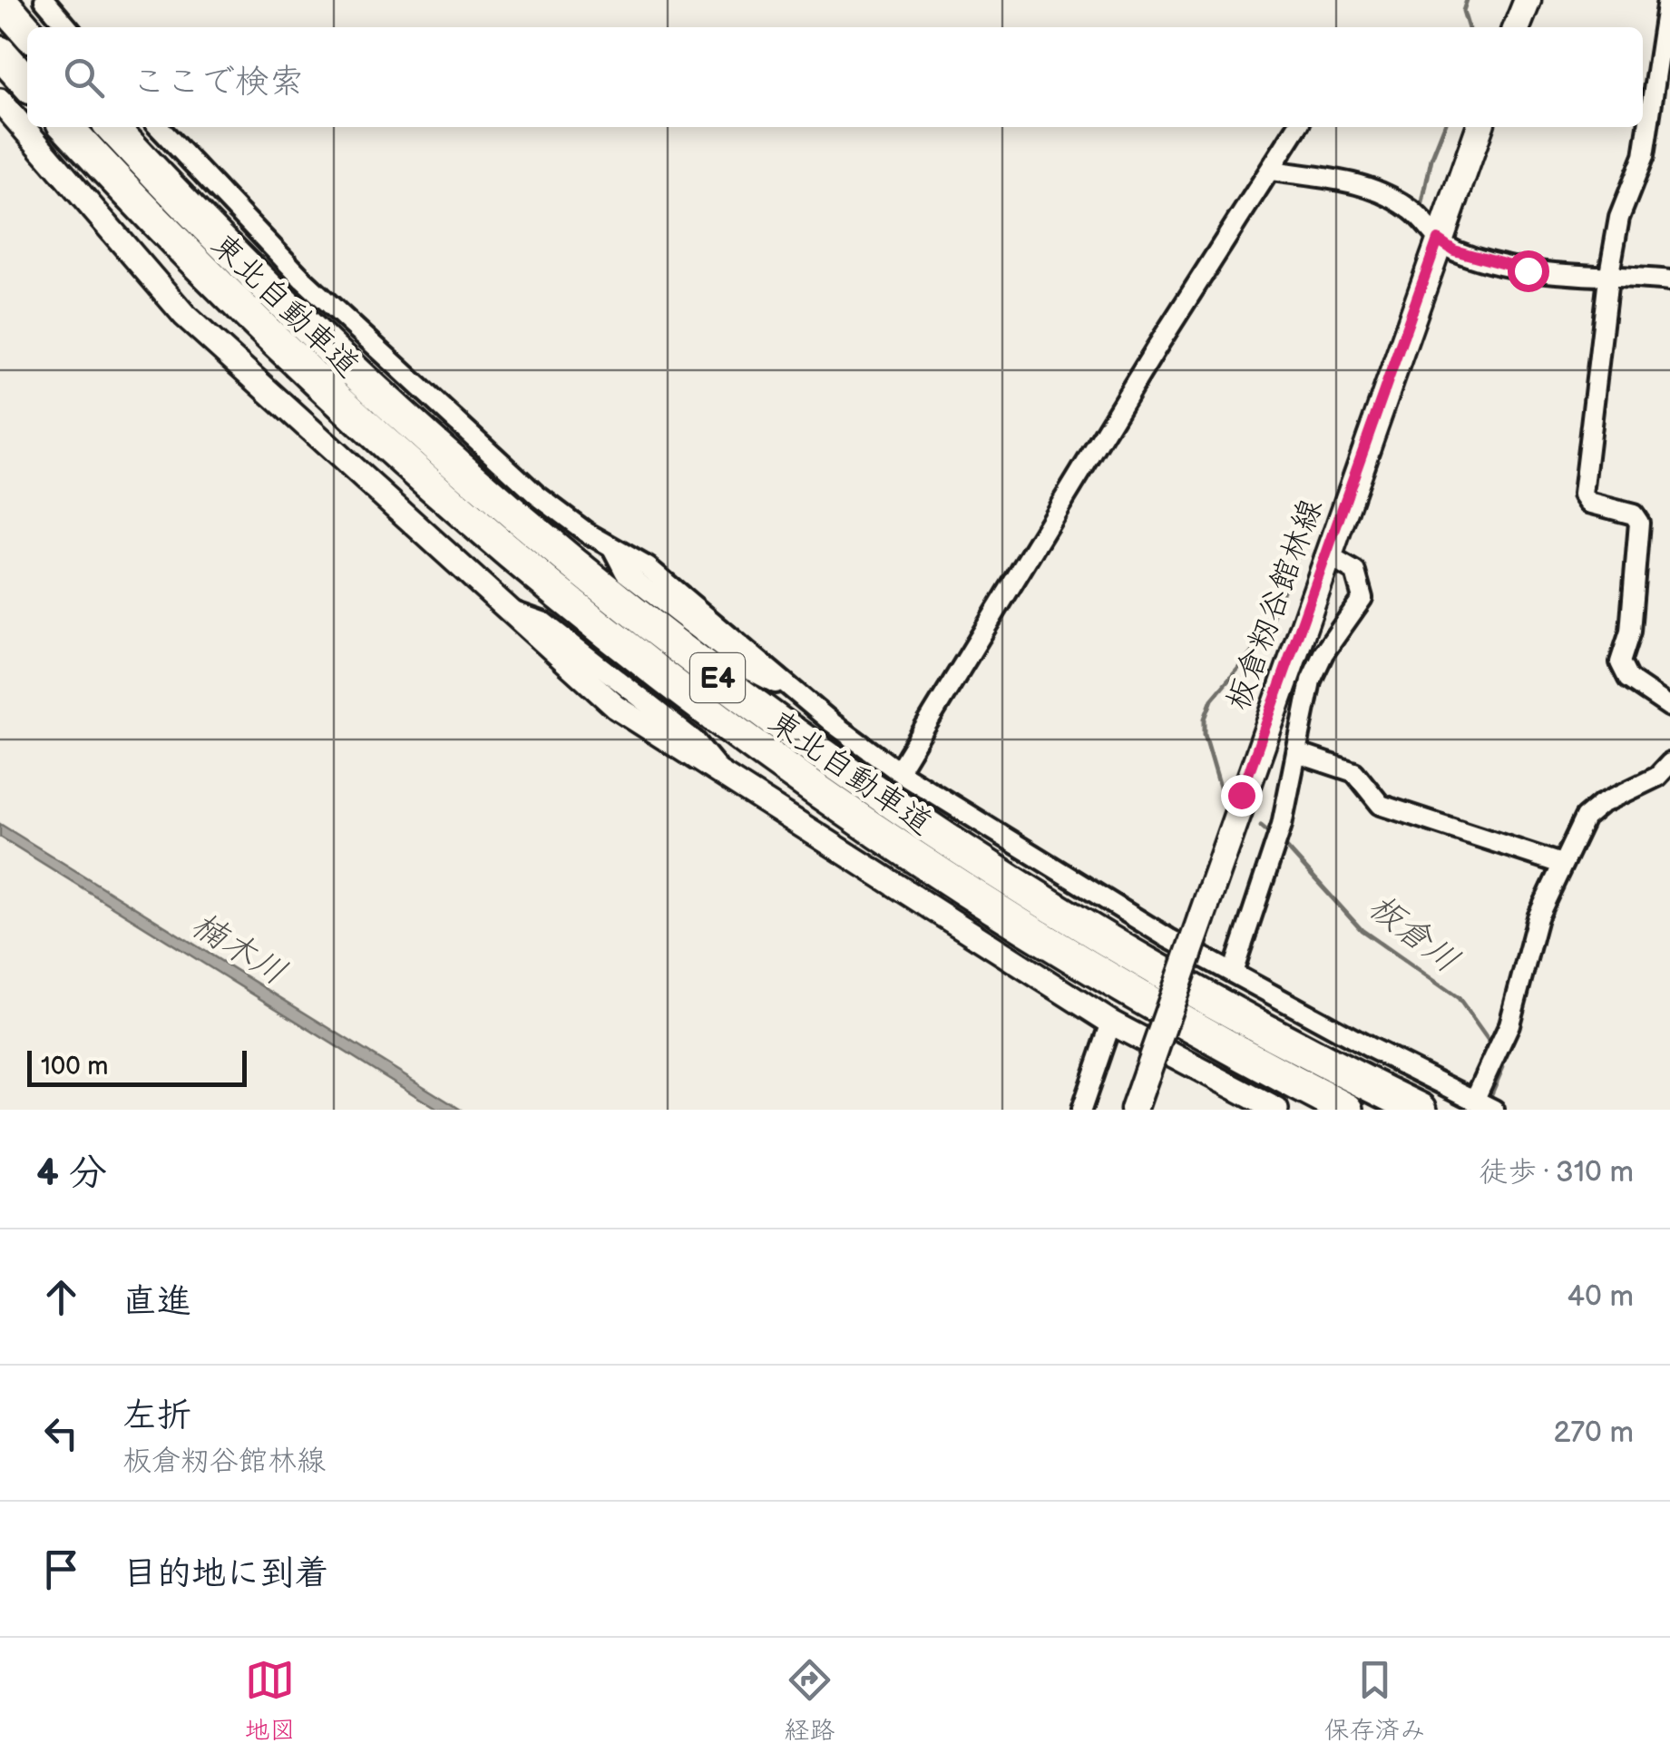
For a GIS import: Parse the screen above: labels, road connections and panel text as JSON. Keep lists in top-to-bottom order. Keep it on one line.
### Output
{"streets":{"highway":["東北自動車道","E4"],"main road":["板倉籾谷館林線"]},"water":["板倉川","楠木川"],"scale_bar":"100 m","page":{"search":"ここで検索","scale":"100 m","heading":["4 分","徒歩 · 310 m"],"list":[["直進","40 m"],["左折","板倉籾谷館林線","270 m"],"目的地に到着"],"nav":["地図","経路","保存済み"]}}
